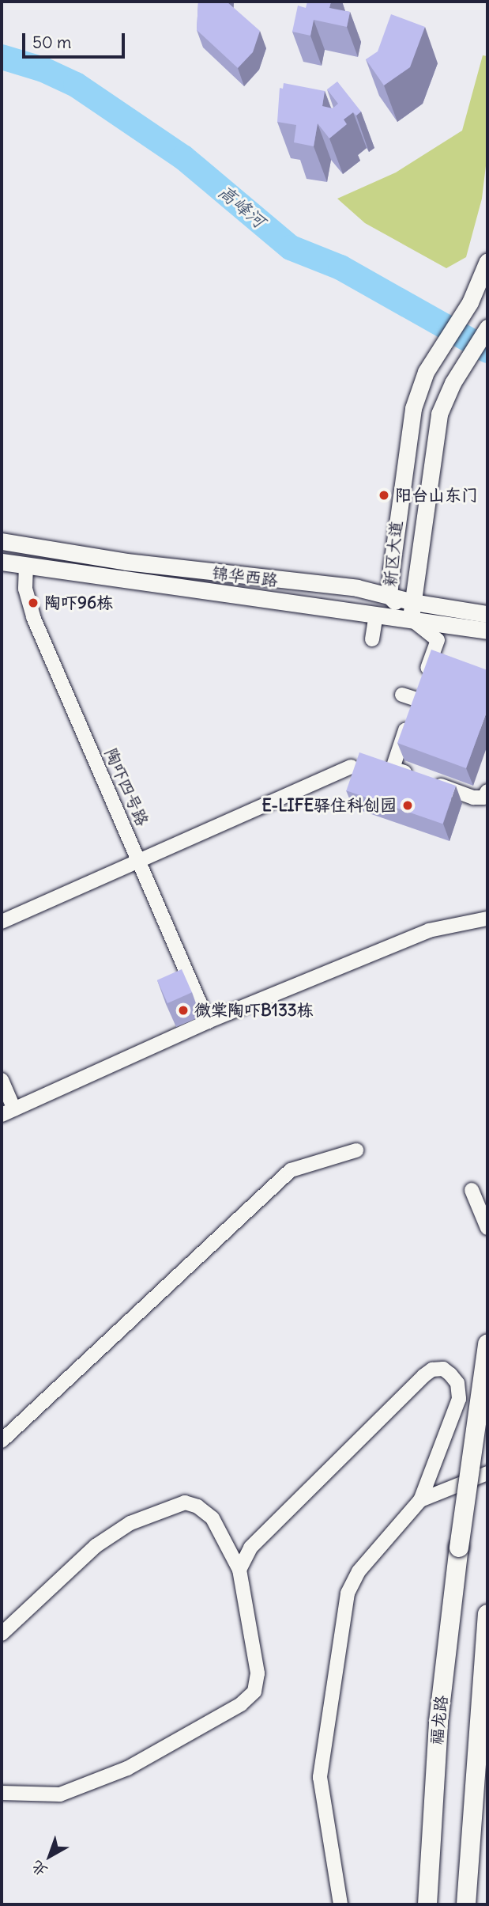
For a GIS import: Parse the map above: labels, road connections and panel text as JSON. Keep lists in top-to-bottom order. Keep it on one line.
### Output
{"streets":{"highway":["福龙路"],"main road":["新区大道","锦华西路"],"street":["陶吓四号路"]},"crossings":[["新区大道","锦华西路"],["锦华西路","陶吓四号路"]],"water":["高峰河"],"places":["阳台山东门","陶吓96栋","E-LIFE驿住科创园","微棠陶吓B133栋"],"scale_bar":"50 m","north":"bottom left"}
